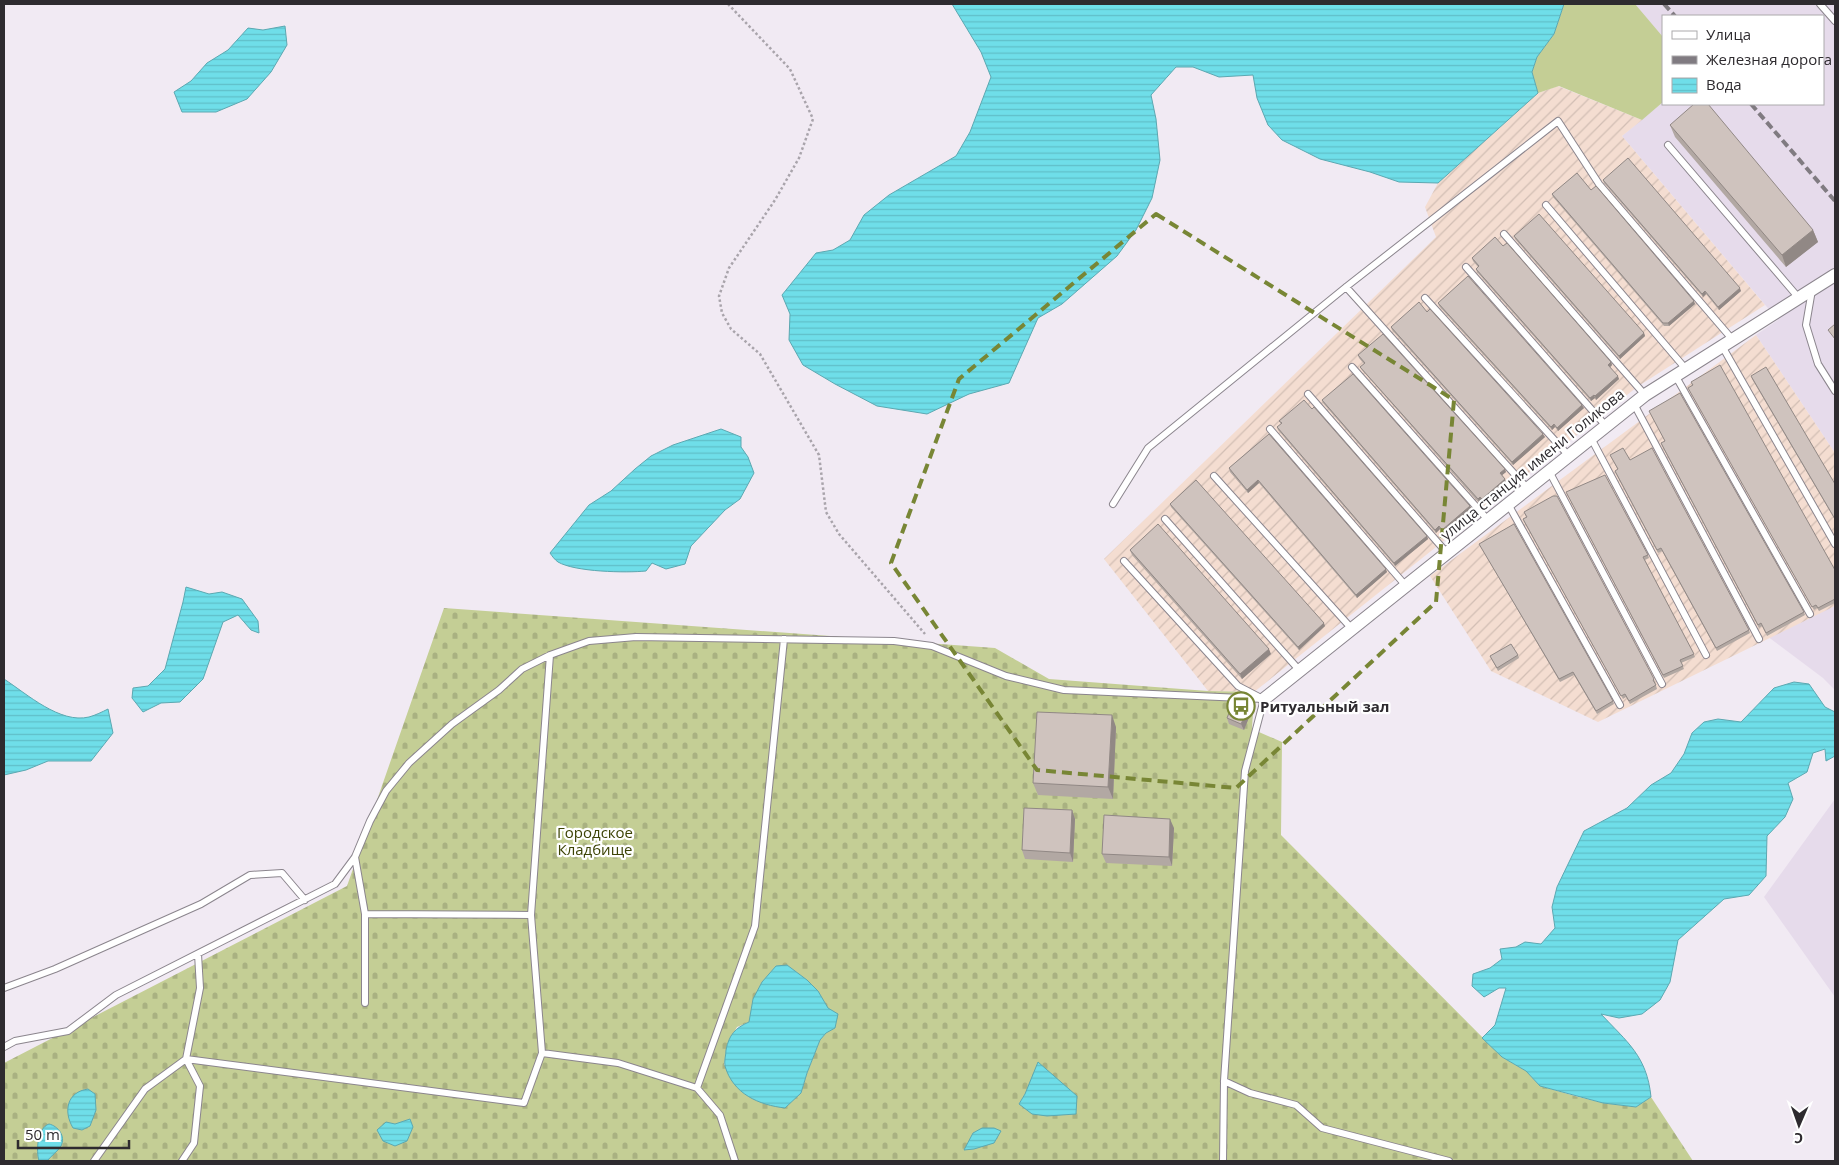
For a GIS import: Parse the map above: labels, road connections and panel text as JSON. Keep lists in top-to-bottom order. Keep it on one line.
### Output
{"streets":{"street":["улица станция имени Голикова"]},"parks":["Городское Кладбище"],"places":{"bus stop":["Ритуальный зал"]},"legend":["Улица","Железная дорога","Вода"],"scale_bar":"50 m","north":"bottom"}
